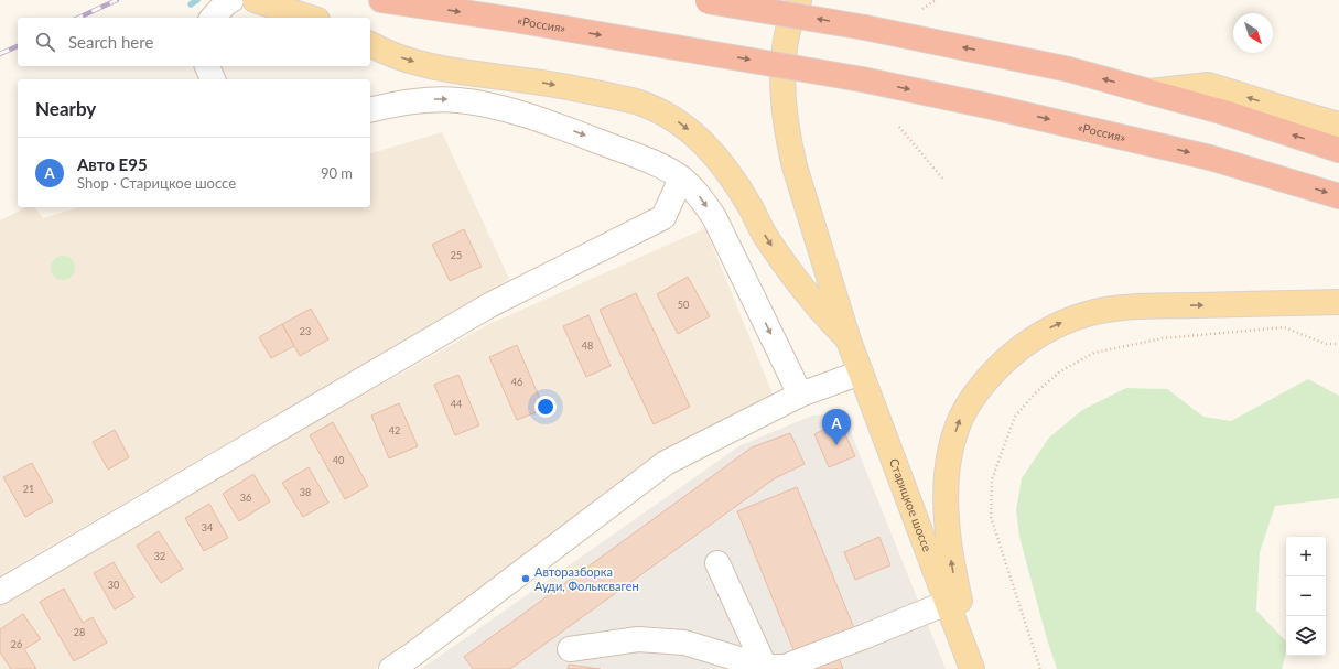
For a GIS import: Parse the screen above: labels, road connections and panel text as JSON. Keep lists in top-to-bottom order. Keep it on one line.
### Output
{"streets":{"highway":["«Россия»"],"main road":["Старицкое шоссе"]},"places":["Авторазборка Ауди, Фольксваген"],"house_numbers":["25","50","23","48","46","44","42","40","21","38","36","34","32","30","28","26"],"north":"bottom right","page":{"search":"Search here","heading":"Nearby","list":[{"mark":"A","name":"Авто E95","note":"Shop · Старицкое шоссе","value":"90 m"}],"pins":"A","map_buttons":["+","−"]}}
